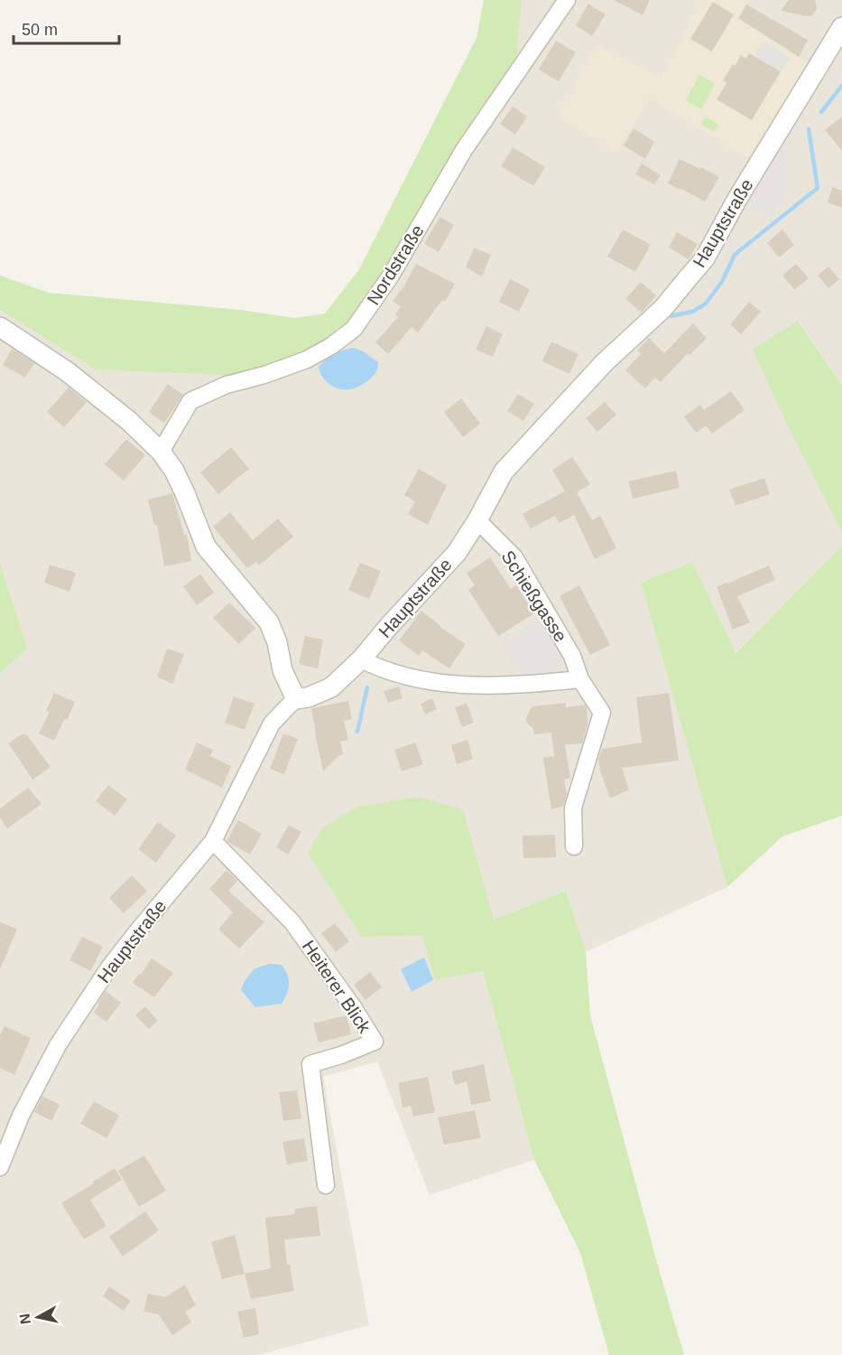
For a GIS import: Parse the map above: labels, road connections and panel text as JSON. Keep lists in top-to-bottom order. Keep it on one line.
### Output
{"streets":{"street":["Hauptstraße","Nordstraße","Schießgasse","Heiterer Blick"]},"crossings":[["Hauptstraße","Schießgasse"],["Hauptstraße","Heiterer Blick"]],"scale_bar":"50 m","north":"left"}
